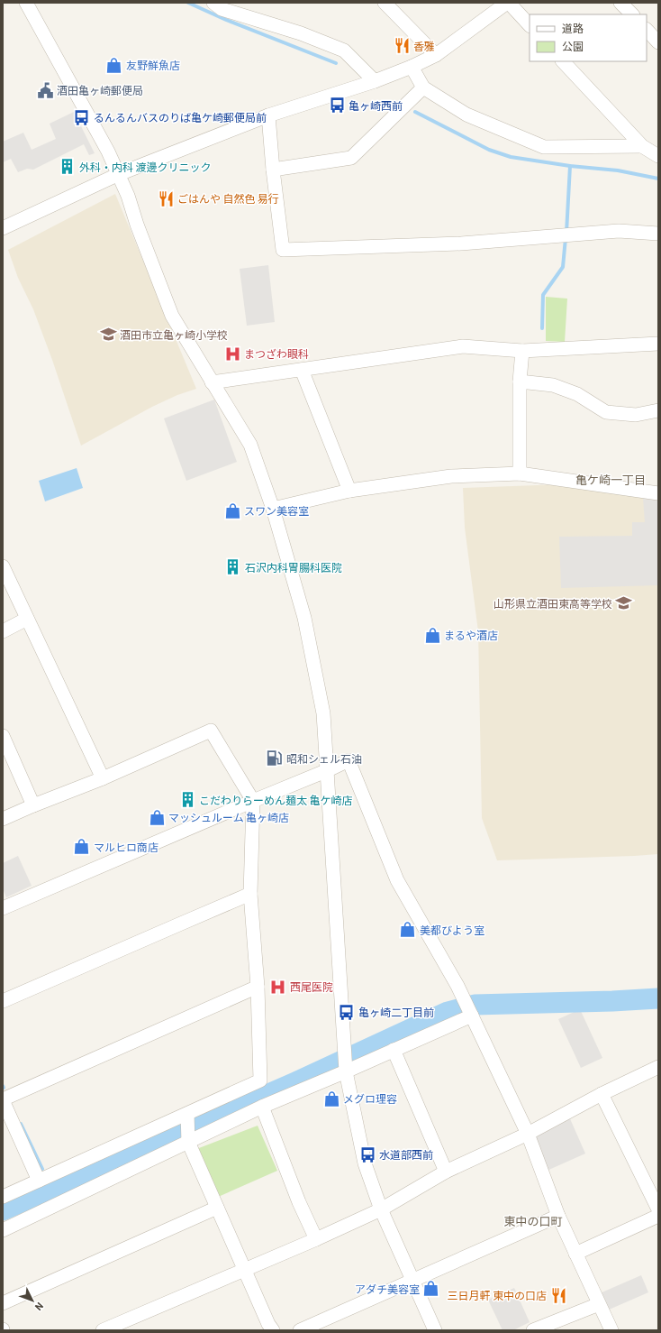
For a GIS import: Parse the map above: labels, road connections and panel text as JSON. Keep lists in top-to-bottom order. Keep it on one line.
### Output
{"districts":["亀ケ崎一丁目","東中の口町"],"places":{"restaurant":["香雅","ごはんや 自然色 易行","三日月軒 東中の口店"],"shop":["友野鮮魚店","スワン美容室","まるや酒店","マッシュルーム 亀ヶ崎店","マルヒロ商店","美都びよう室","メグロ理容","アダチ美容室"],"public building":["酒田亀ヶ崎郵便局"],"bus stop":["亀ヶ崎西前","るんるんバスのりば亀ケ崎郵便局前","亀ヶ崎二丁目前","水道部西前"],"building":["外科・内科 渡邊クリニック","石沢内科胃腸科医院","こだわりらーめん麺太 亀ケ崎店"],"school or university":["酒田市立亀ヶ崎小学校","山形県立酒田東高等学校"],"hospital":["まつざわ眼科","西尾医院"],"fuel station":["昭和シェル石油"]},"legend":["道路","公園"],"north":"bottom right"}
